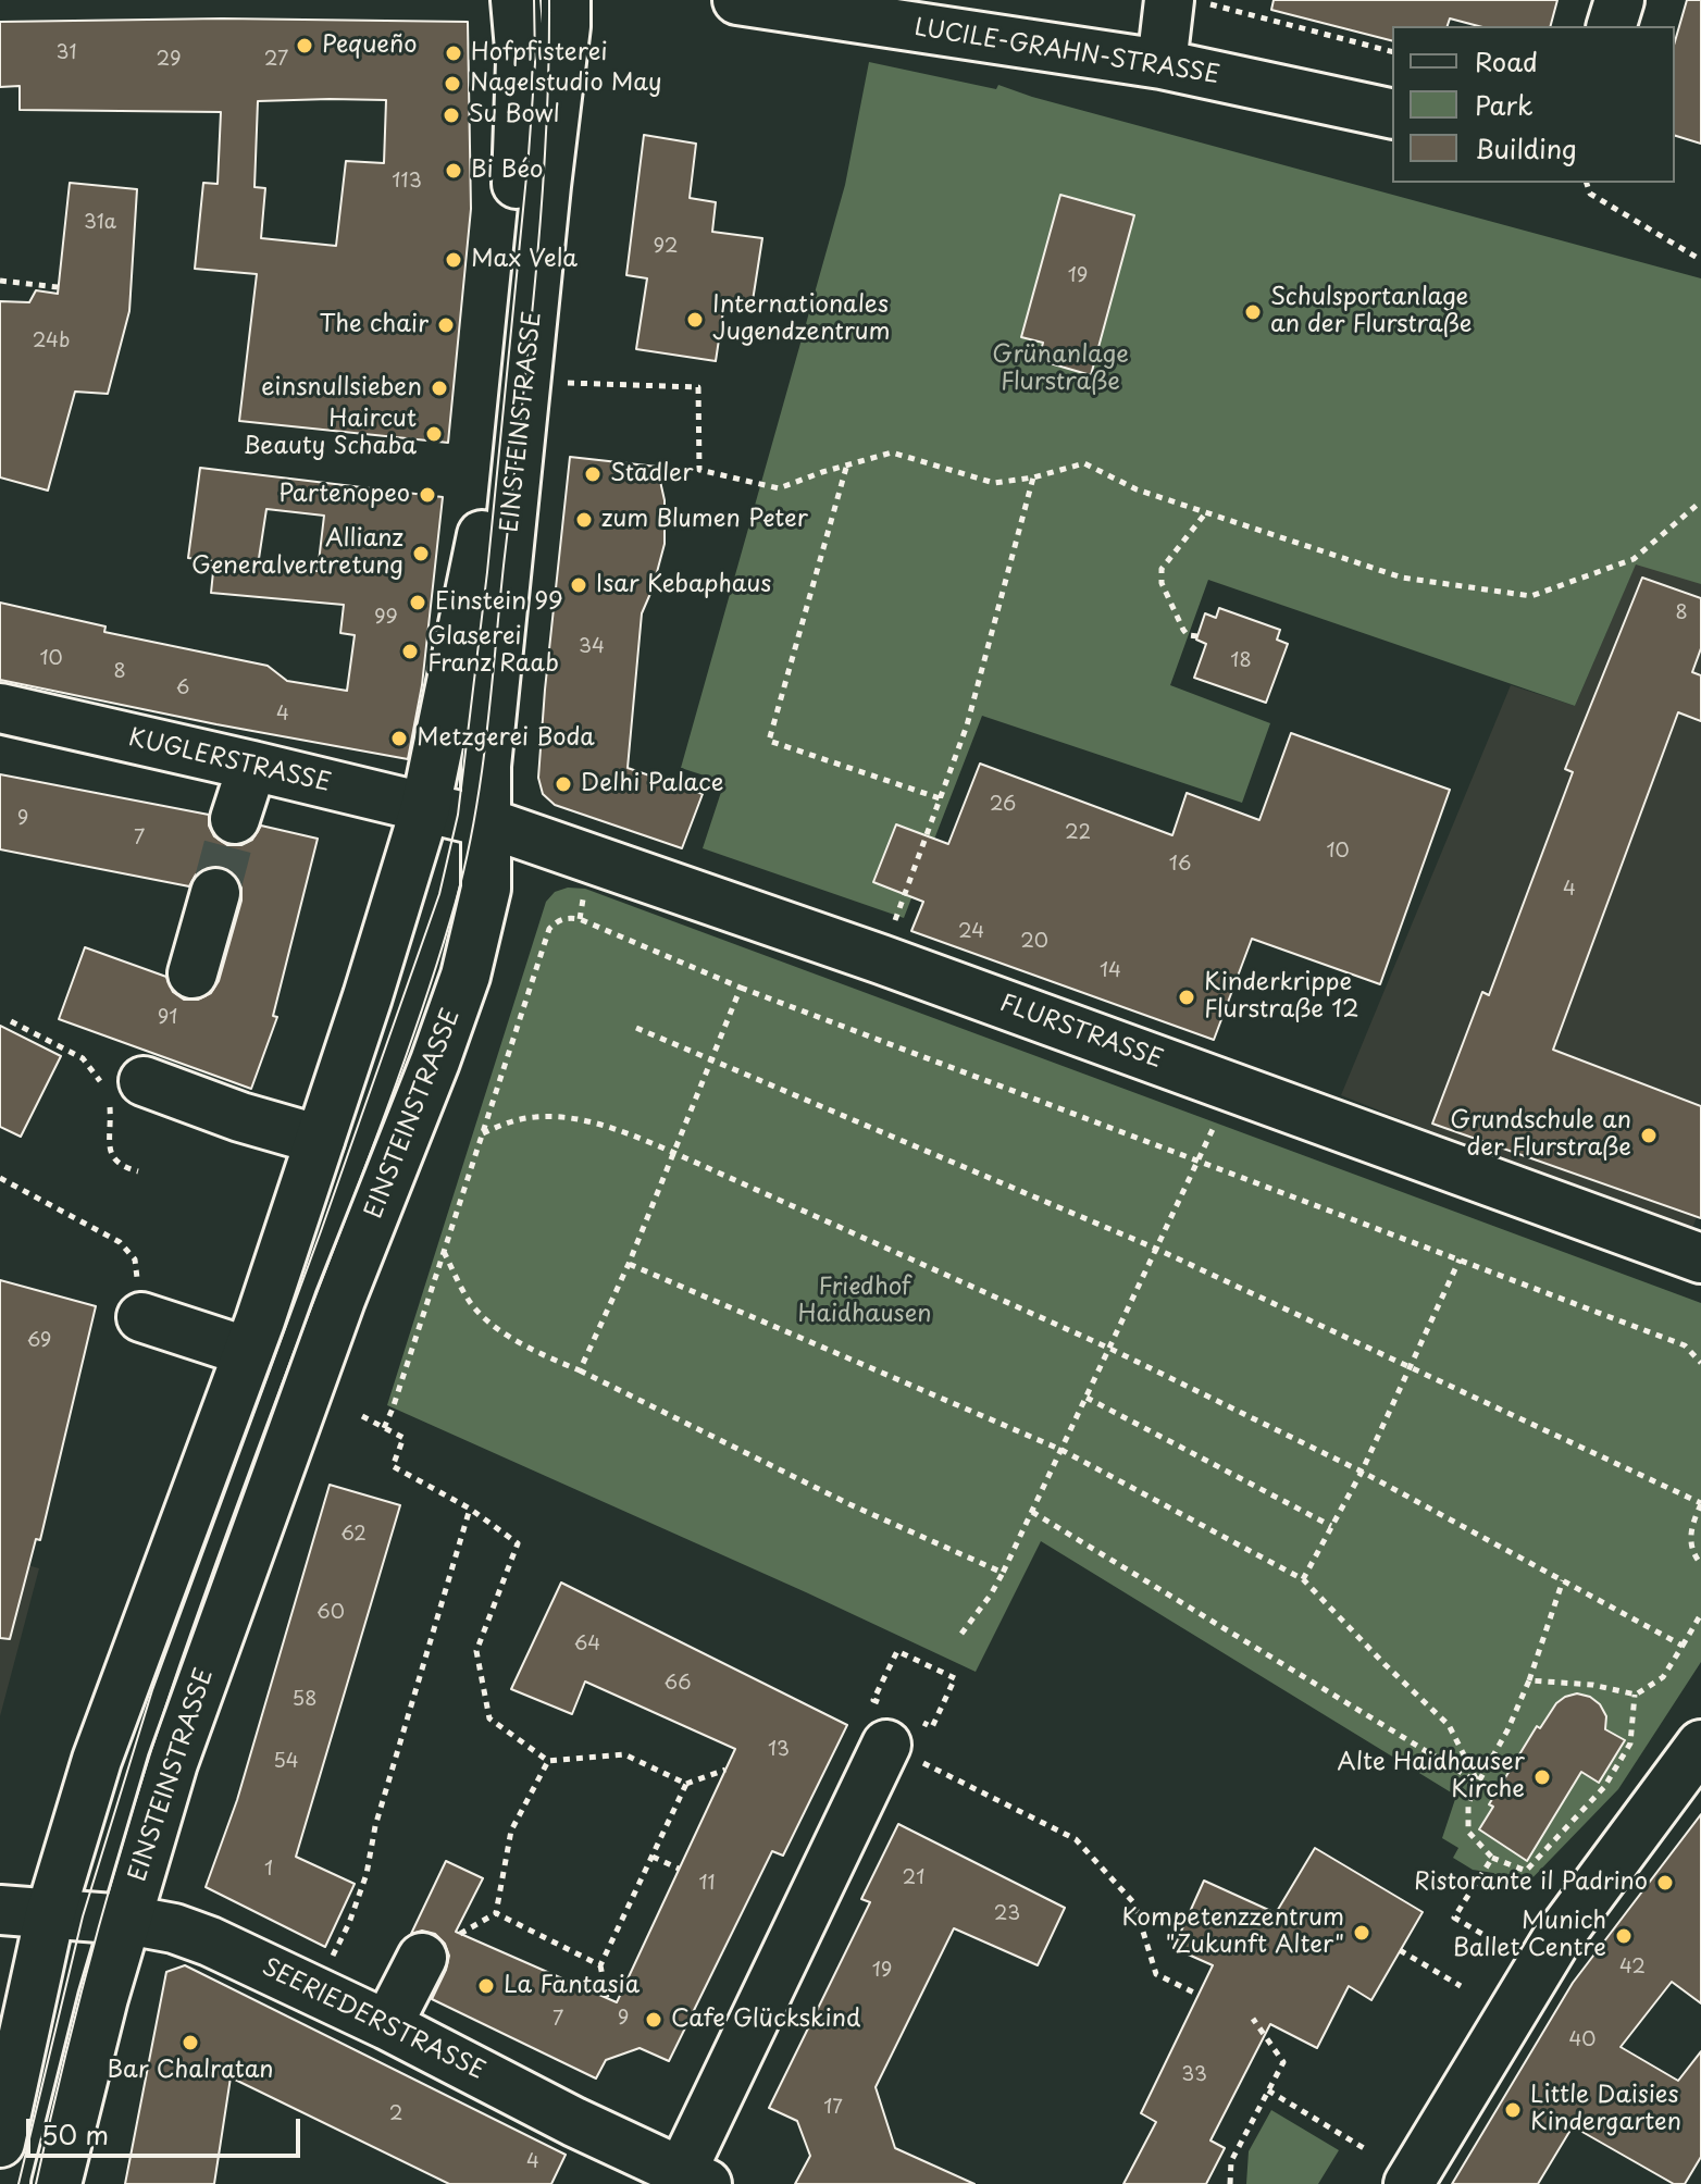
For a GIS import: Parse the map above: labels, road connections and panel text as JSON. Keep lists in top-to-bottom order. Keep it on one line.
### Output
{"streets":{"main road":["LUCILE-GRAHN-STRASSE","EINSTEINSTRASSE","KUGLERSTRASSE","FLURSTRASSE","SEERIEDERSTRASSE"]},"crossings":[["EINSTEINSTRASSE","KUGLERSTRASSE"],["EINSTEINSTRASSE","FLURSTRASSE"],["EINSTEINSTRASSE","SEERIEDERSTRASSE"],["KUGLERSTRASSE","FLURSTRASSE"]],"parks":["Grünanlage Flurstraße","Friedhof Haidhausen"],"places":["Pequeño","Hofpfisterei","Nagelstudio May","Su Bowl","Bi Béo","Max Vela","Schulsportanlage an der Flurstraße","Internationales Jugendzentrum","The chair","einsnullsieben","Haircut Beauty Schaba","Stadler","Partenopeo","zum Blumen Peter","Allianz Generalvertretung","Isar Kebaphaus","Einstein 99","Glaserei Franz Raab","Metzgerei Boda","Delhi Palace","Kinderkrippe Flurstraße 12","Grundschule an der Flurstraße","Alte Haidhauser Kirche","Ristorante il Padrino","Kompetenzzentrum \"Zukunft Alter\"","Munich Ballet Centre","La Fantasia","Cafe Glückskind","Bar Chalratan","Little Daisies Kindergarten"],"house_numbers":["31","29","27","113","31a","92","19","24b","8","99","34","10","18","8","6","4","26","9","22","7","10","16","4","24","20","14","91","69","62","60","64","66","58","13","54","1","21","11","23","42","19","9","7","40","33","17","2","4"],"legend":["Road","Park","Building"],"scale_bar":"50 m"}
